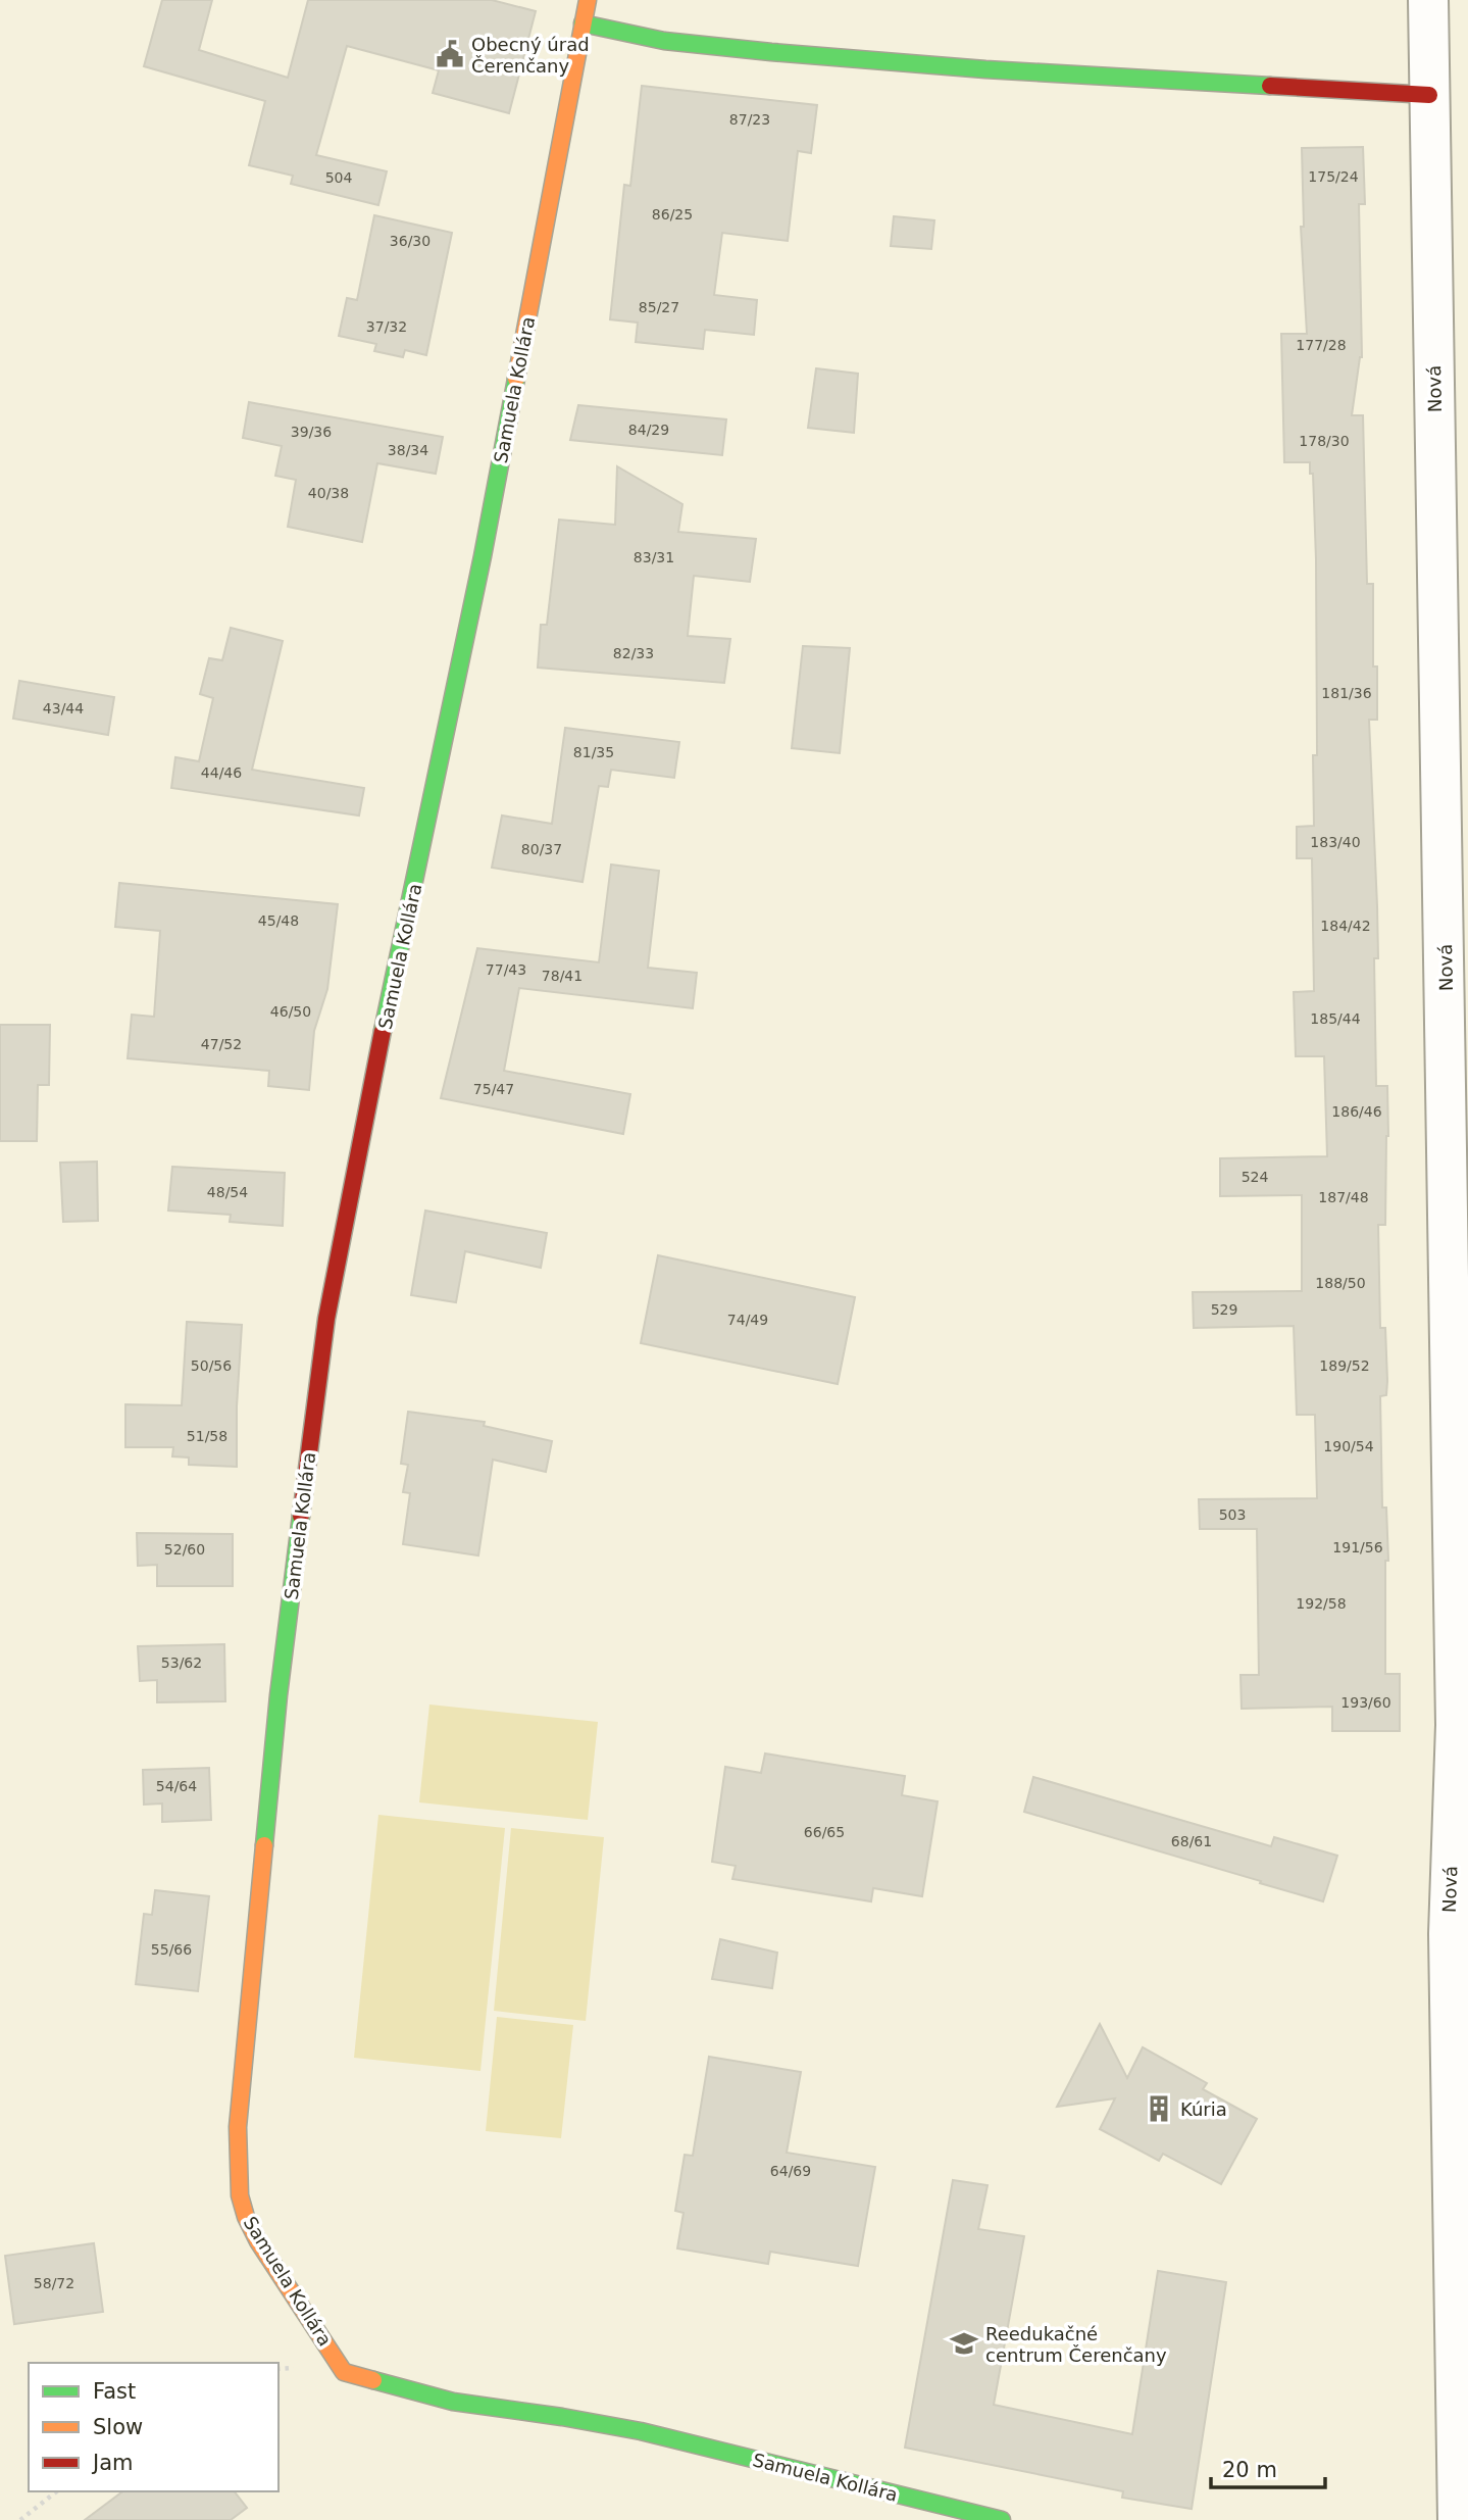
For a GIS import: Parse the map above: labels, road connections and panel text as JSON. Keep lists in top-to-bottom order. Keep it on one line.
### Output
{"streets":{"street":["Nová","Samuela Kollára"]},"places":{"public building":["Obecný úrad Čerenčany"],"building":["Kúria"],"school or university":["Reedukačné centrum Čerenčany"]},"house_numbers":["87/23","175/24","504","86/25","36/30","85/27","37/32","177/28","84/29","39/36","178/30","38/34","40/38","83/31","82/33","181/36","43/44","81/35","44/46","183/40","80/37","45/48","184/42","77/43","78/41","46/50","185/44","47/52","75/47","186/46","524","48/54","187/48","188/50","529","74/49","50/56","189/52","51/58","190/54","503","191/56","52/60","192/58","53/62","193/60","54/64","66/65","68/61","55/66","64/69","58/72"],"legend":["Fast","Slow","Jam"],"scale_bar":"20 m"}
